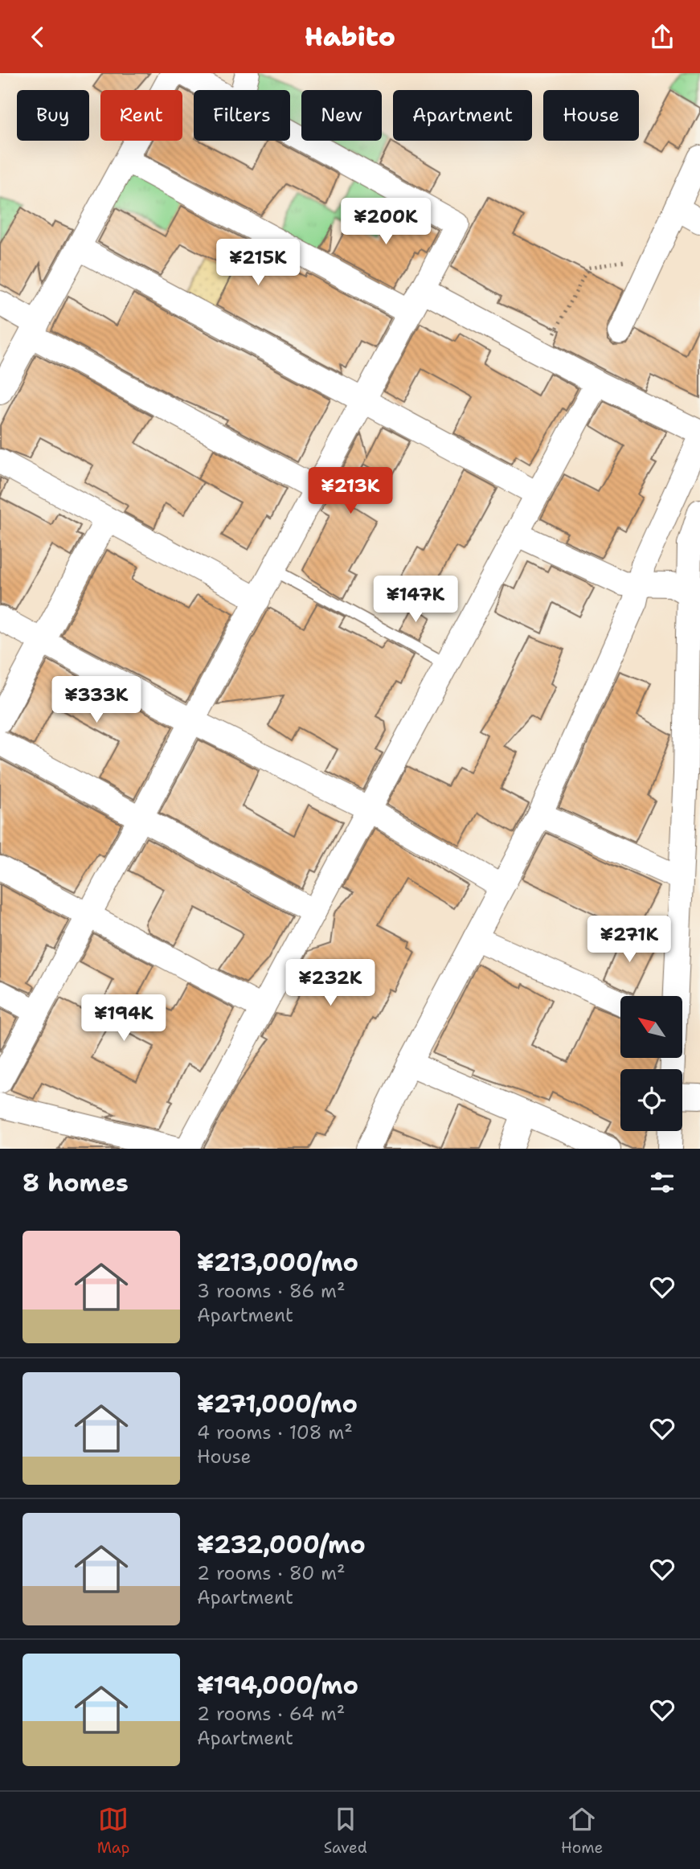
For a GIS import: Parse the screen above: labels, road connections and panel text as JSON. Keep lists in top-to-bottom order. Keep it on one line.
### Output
{"north":"top left","page":{"header":"Habito","chip":["Buy","Rent","Filters","New","Apartment","House"],"price":["¥200K","¥215K","¥213K","¥147K","¥333K","¥271K","¥232K","¥194K"],"heading":"8 homes","list":[{"name":"¥213,000/mo","note":"3 rooms · 86 m² · Apartment"},{"name":"¥271,000/mo","note":"4 rooms · 108 m² · House"},{"name":"¥232,000/mo","note":"2 rooms · 80 m² · Apartment"},{"name":"¥194,000/mo","note":"2 rooms · 64 m² · Apartment"}],"tabs":["Map","Saved","Home"]}}
